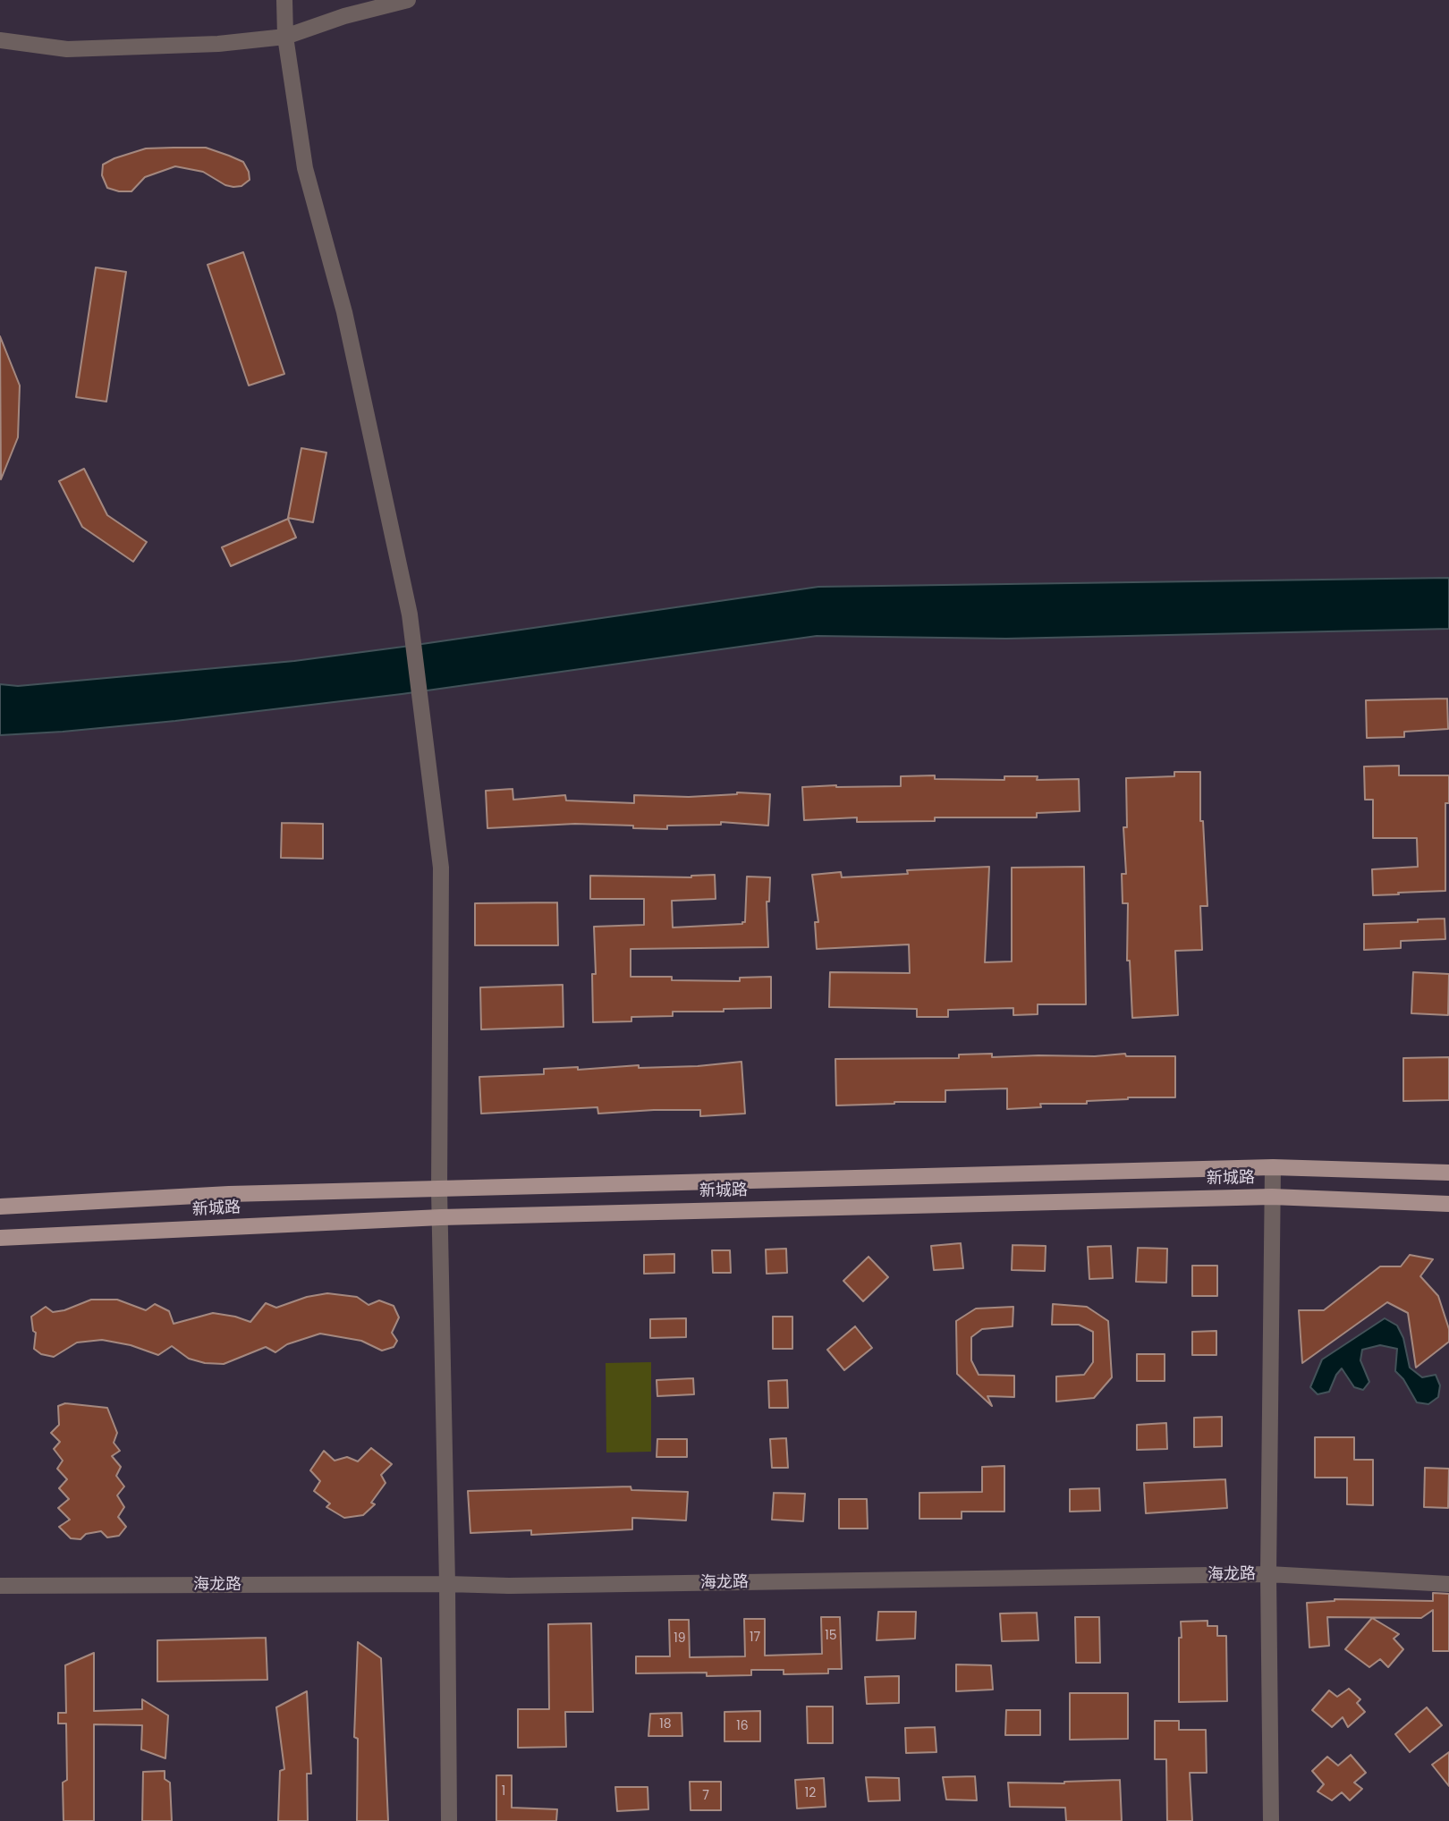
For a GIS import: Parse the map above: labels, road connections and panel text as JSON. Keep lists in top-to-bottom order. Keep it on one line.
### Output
{"streets":{"main road":["新城路"],"street":["海龙路"]},"house_numbers":["15","17","19","18","16","1","12","7"]}
